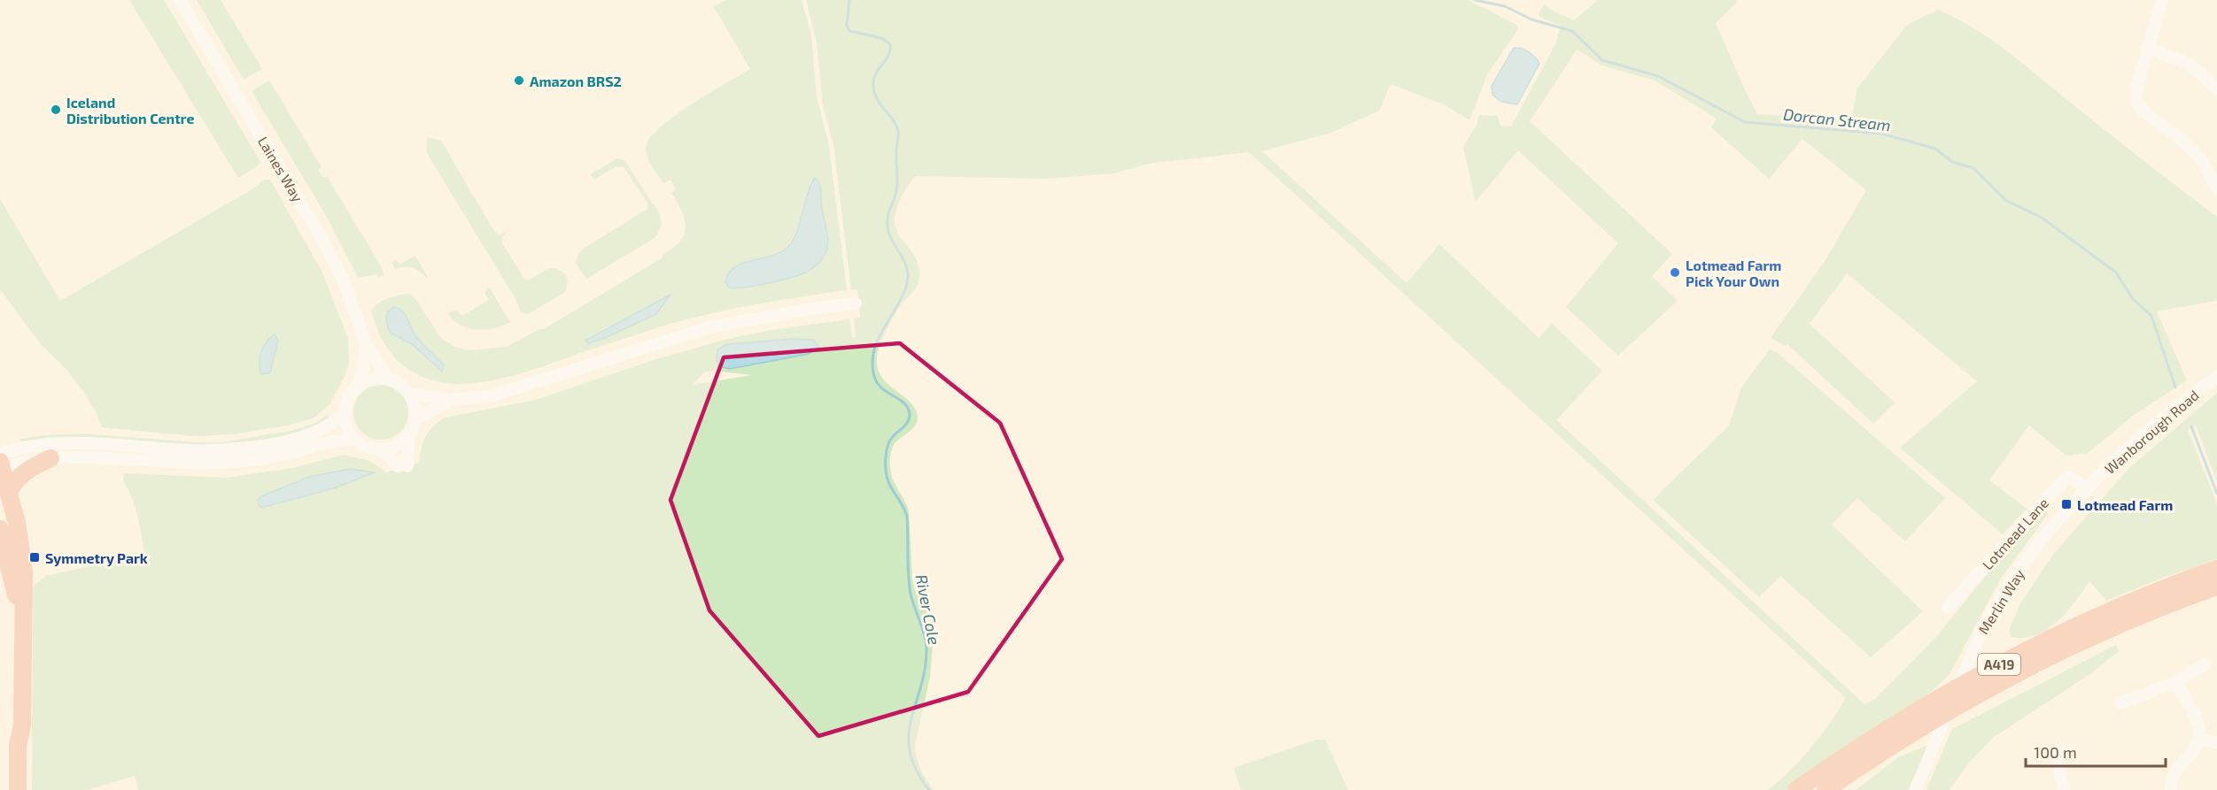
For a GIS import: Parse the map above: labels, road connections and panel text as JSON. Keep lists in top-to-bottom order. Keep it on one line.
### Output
{"streets":{"highway":["A419"],"street":["Laines Way","Wanborough Road","Lotmead Lane","Merlin Way"]},"crossings":[["Wanborough Road","Lotmead Lane"],["Wanborough Road","Merlin Way"],["Lotmead Lane","Merlin Way"]],"water":["Dorcan Stream","River Cole"],"places":{"other":["Amazon BRS2","Iceland Distribution Centre","Lotmead Farm Pick Your Own"],"transit":["Lotmead Farm","Symmetry Park"]},"scale_bar":"100 m"}
